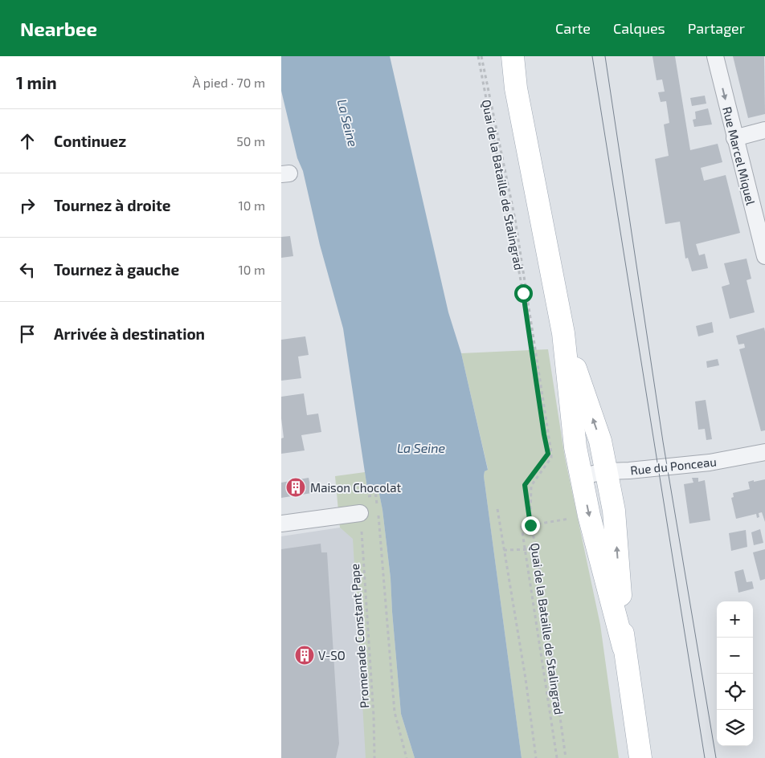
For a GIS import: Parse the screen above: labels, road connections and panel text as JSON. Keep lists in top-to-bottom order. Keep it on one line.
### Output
{"streets":{"street":["Rue Marcel Miquel","Rue du Ponceau"],"path":["Quai de la Bataille de Stalingrad","Promenade Constant Pape"]},"one_way":["Rue Marcel Miquel"],"water":["La Seine"],"places":{"building":["Maison Chocolat","V-SO"]},"page":{"header":"Nearbee","nav":["Carte","Calques","Partager"],"heading":["1 min","À pied · 70 m"],"list":[["Continuez","50 m"],["Tournez à droite","10 m"],["Tournez à gauche","10 m"],"Arrivée à destination"],"map_buttons":["+","−"]}}
